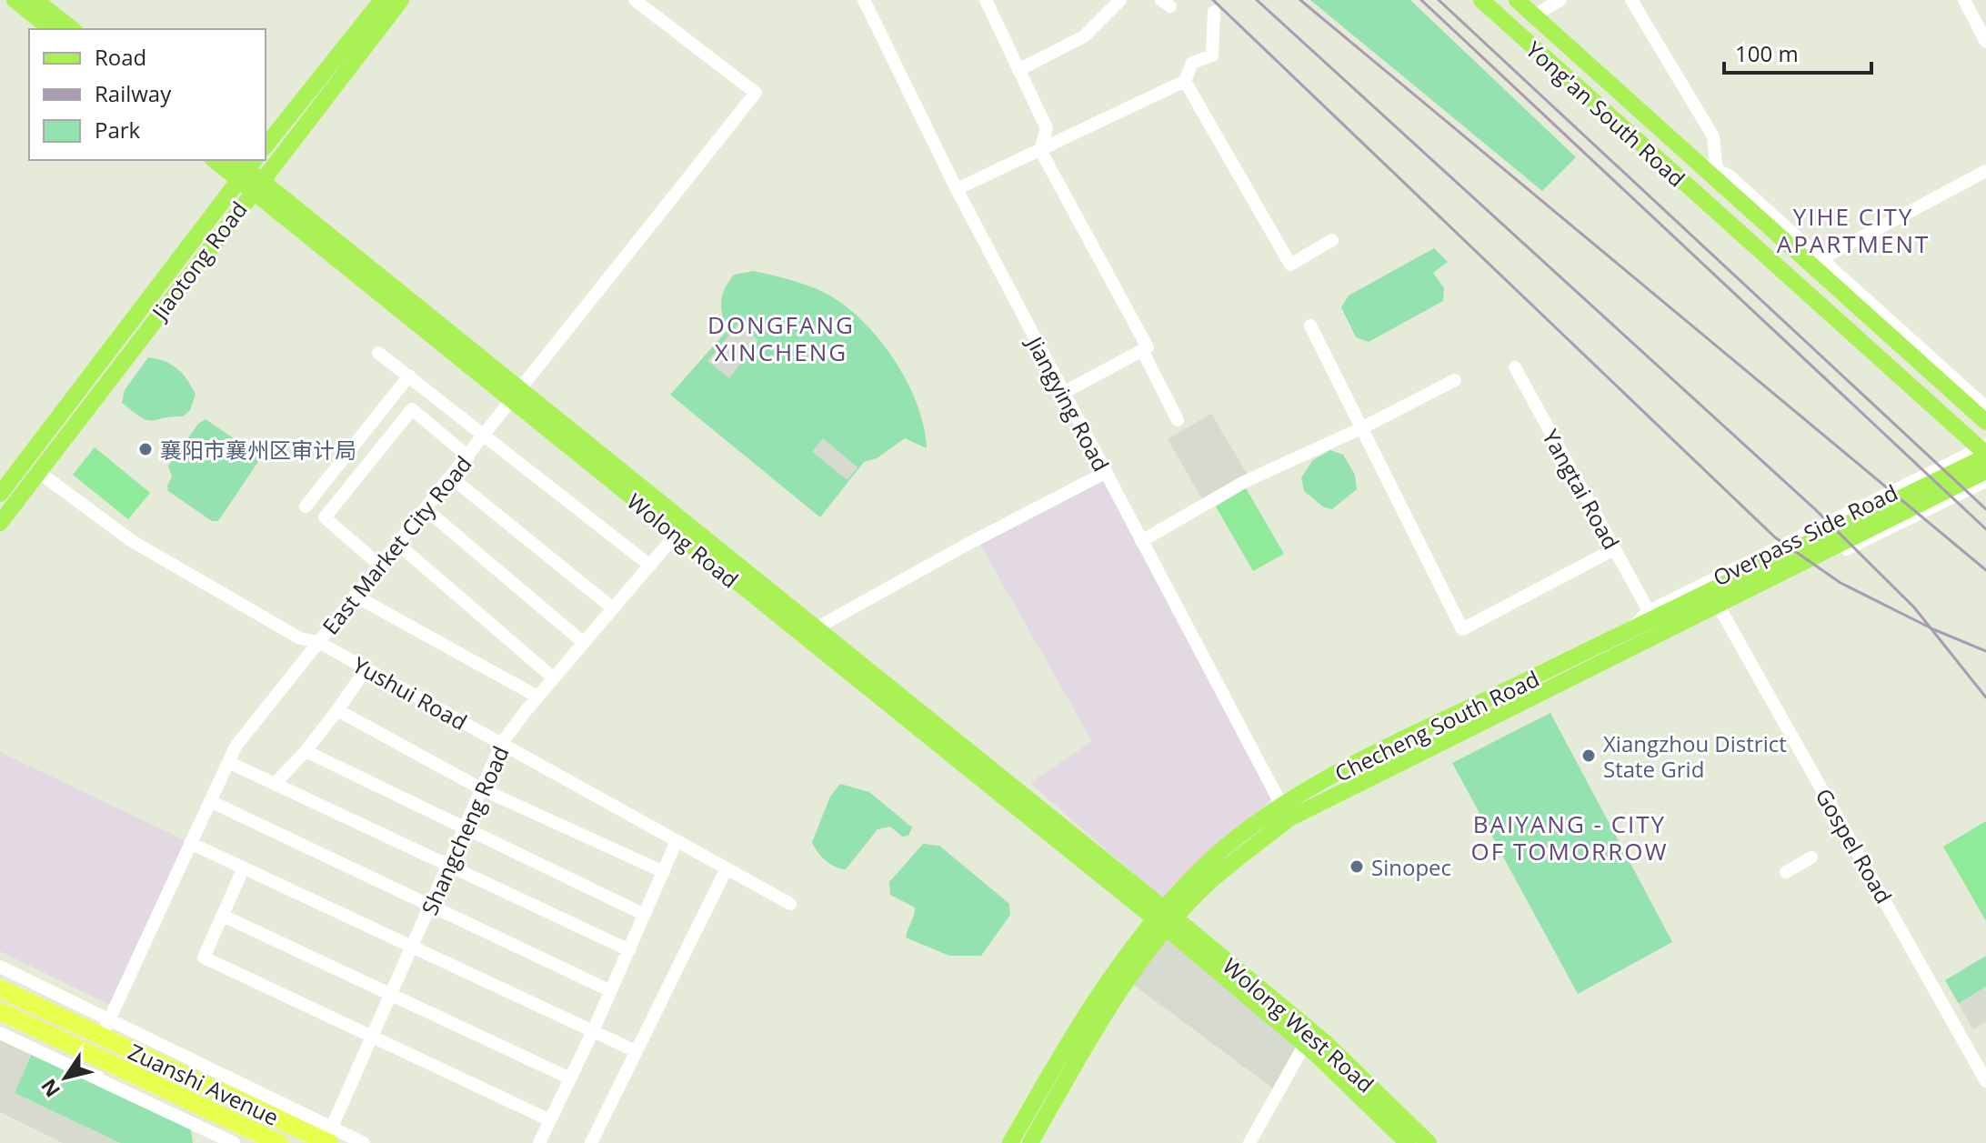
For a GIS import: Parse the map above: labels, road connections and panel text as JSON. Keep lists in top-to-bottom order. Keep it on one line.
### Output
{"streets":{"highway":["Zuanshi Avenue"],"main road":["Yong'an South Road","Jiaotong Road","Wolong Road","Checheng South Road","Wolong West Road"],"street":["Jiangying Road","Yangtai Road","Overpass Side Road","East Market City Road","Yushui Road","Shangcheng Road","Gospel Road"]},"crossings":[["Yong'an South Road","Checheng South Road"],["Jiaotong Road","Wolong Road"],["Jiaotong Road","Yushui Road"],["Jiangying Road","Checheng South Road"],["Yangtai Road","Overpass Side Road"],["Overpass Side Road","Checheng South Road"],["Overpass Side Road","Gospel Road"],["Wolong Road","East Market City Road"],["Wolong Road","Checheng South Road"],["Wolong Road","Shangcheng Road"],["Wolong Road","Wolong West Road"],["East Market City Road","Yushui Road"],["East Market City Road","Zuanshi Avenue"],["Yushui Road","Shangcheng Road"],["Checheng South Road","Wolong West Road"],["Shangcheng Road","Zuanshi Avenue"]],"districts":["YIHE CITY APARTMENT","DONGFANG XINCHENG","BAIYANG - CITY OF TOMORROW"],"places":["襄阳市襄州区审计局","Xiangzhou District State Grid","Sinopec"],"legend":["Road","Railway","Park"],"scale_bar":"100 m","north":"bottom left"}
